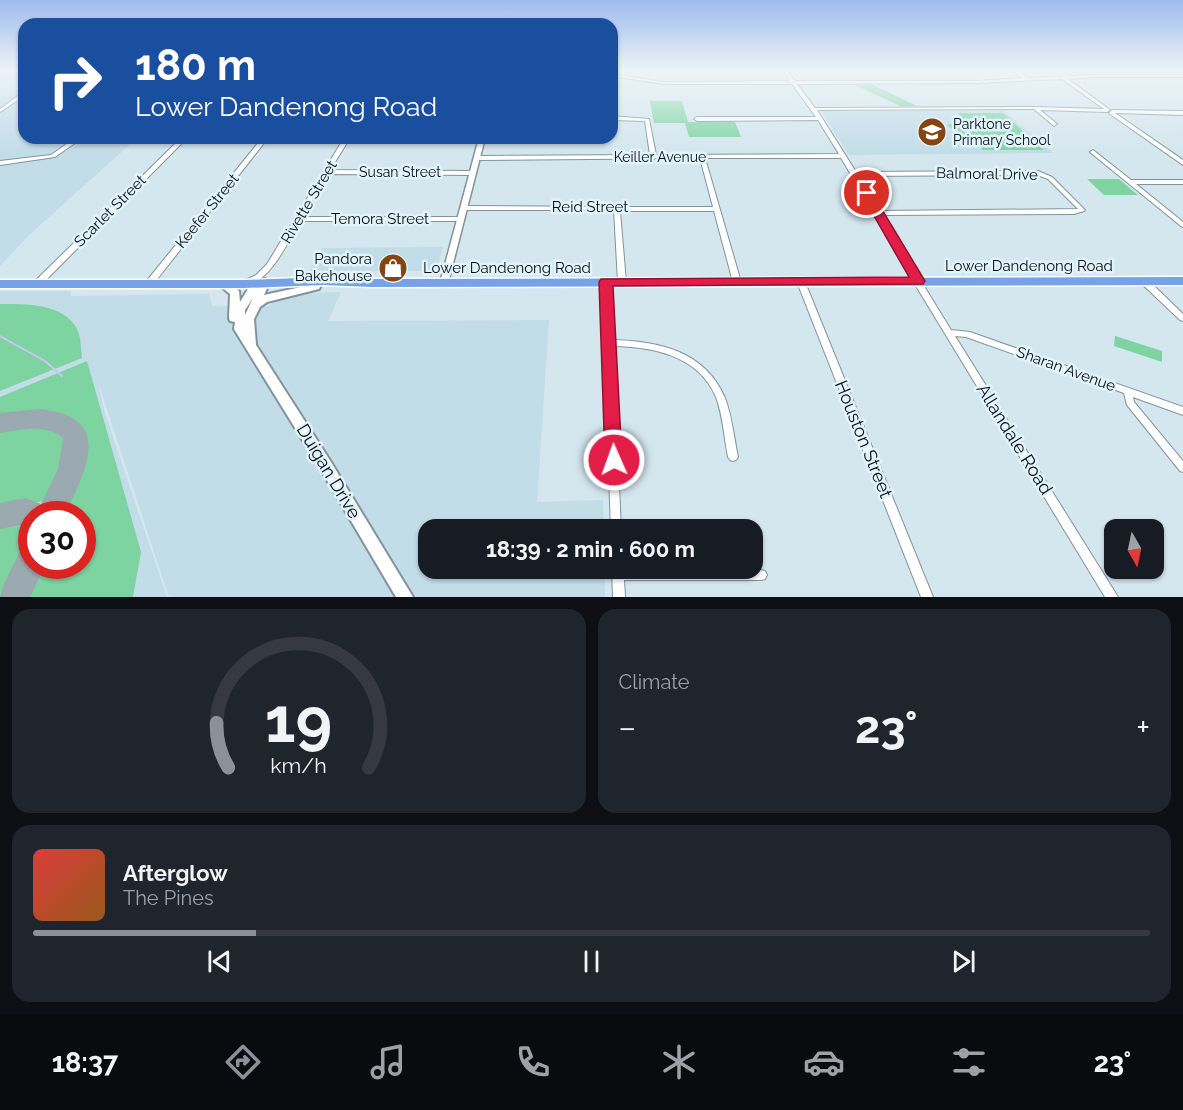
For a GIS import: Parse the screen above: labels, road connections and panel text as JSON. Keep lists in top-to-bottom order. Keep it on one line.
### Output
{"streets":{"highway":["Lower Dandenong Road"],"main road":["Duigan Drive"],"street":["Keiller Avenue","Susan Street","Balmoral Drive","Rivette Street","Reid Street","Scarlet Street","Keefer Street","Temora Street","Sharan Avenue","Houston Street","Allandale Road"]},"crossings":[["Keiller Avenue","Allandale Road"],["Susan Street","Rivette Street"],["Balmoral Drive","Allandale Road"],["Rivette Street","Temora Street"],["Rivette Street","Lower Dandenong Road"],["Rivette Street","Duigan Drive"],["Scarlet Street","Lower Dandenong Road"],["Keefer Street","Lower Dandenong Road"],["Lower Dandenong Road","Houston Street"],["Lower Dandenong Road","Allandale Road"],["Lower Dandenong Road","Duigan Drive"],["Sharan Avenue","Allandale Road"]],"places":{"school or university":["Parktone Primary School"],"shop":["Pandora Bakehouse"]},"north":"bottom","page":{"turn":["180 m","Lower Dandenong Road"],"limit":"30","trip":"18:39 · 2 min · 600 m","tile":"Climate","heat":["−","23°","+"],"song":["Afterglow","The Pines"],"tabs":["18:37","23°"],"gauge":["19","km/h"]}}
